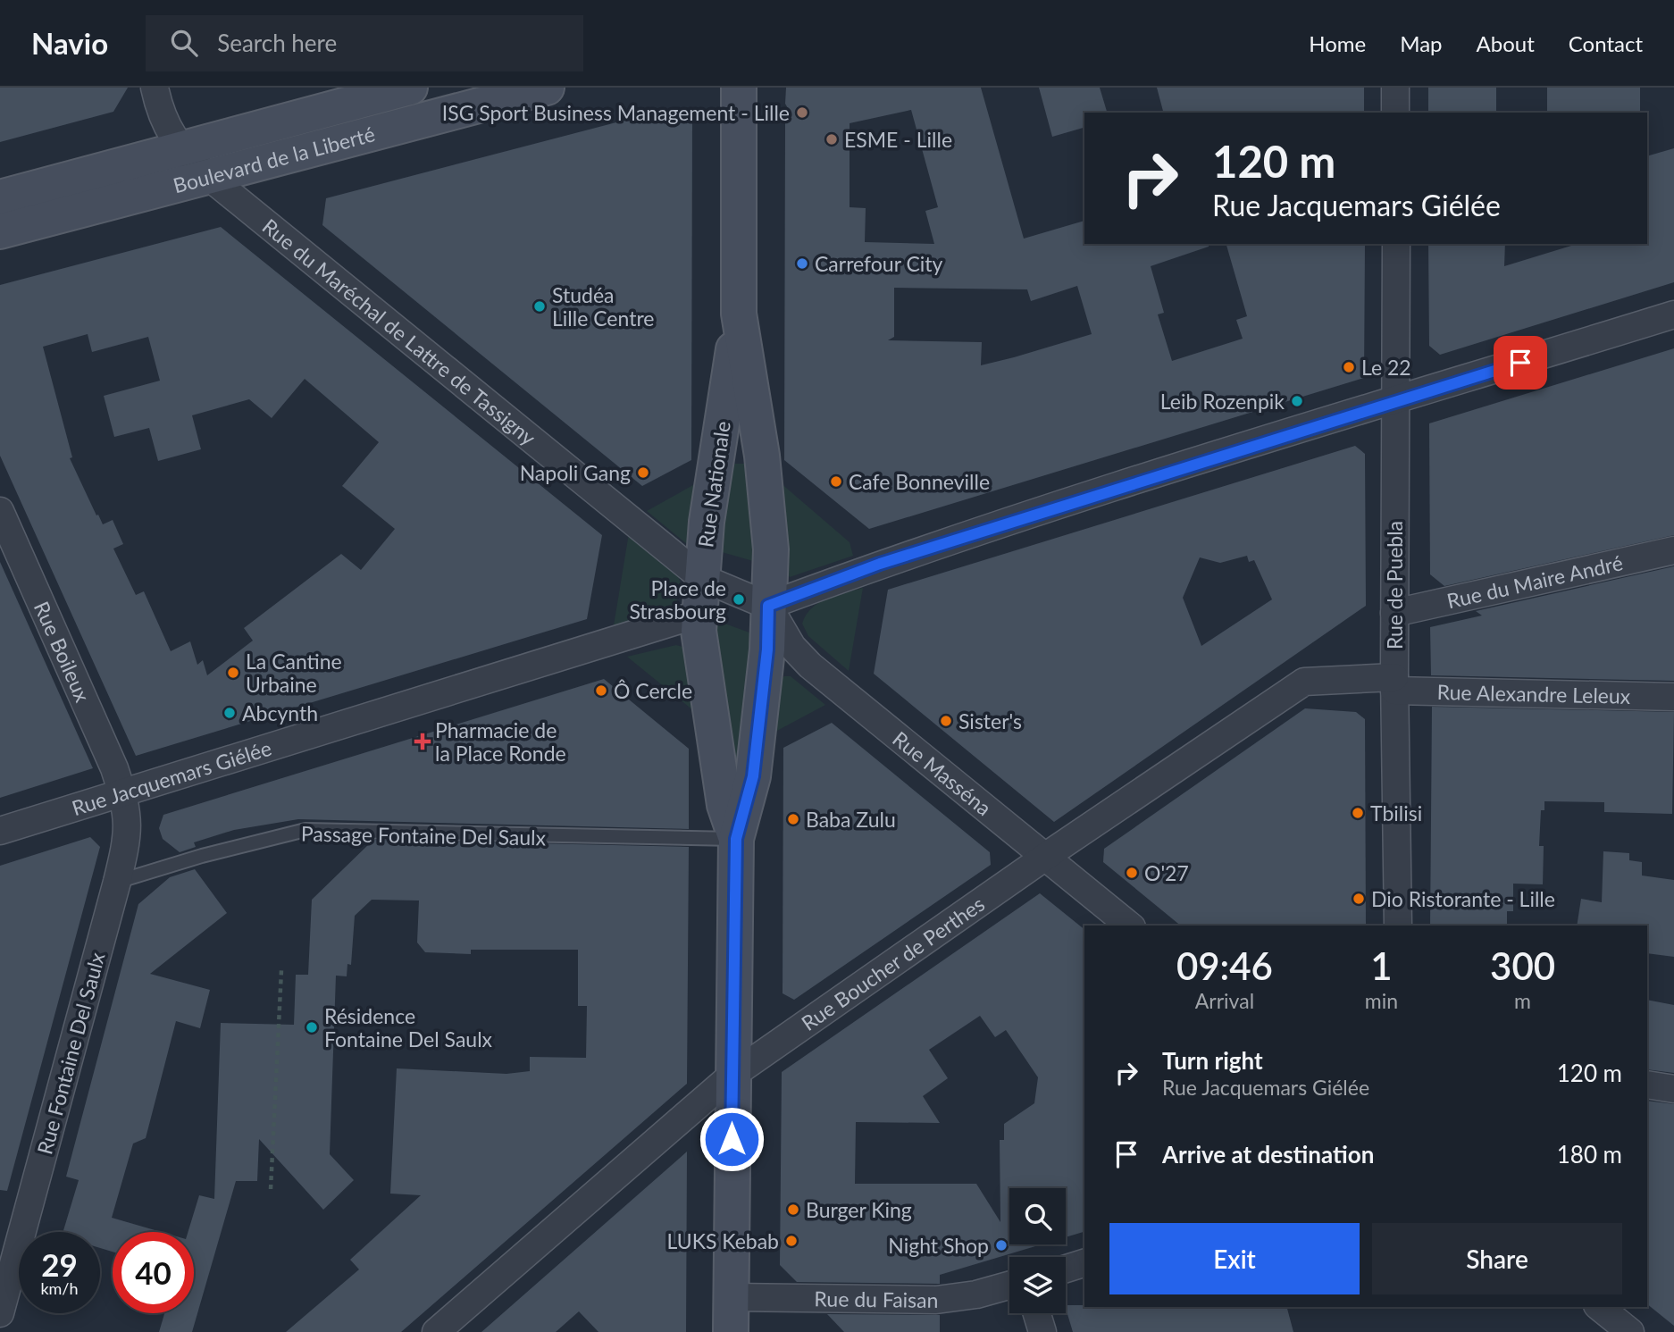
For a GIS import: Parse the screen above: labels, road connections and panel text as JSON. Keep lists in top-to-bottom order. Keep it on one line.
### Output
{"streets":{"street":["Boulevard de la Liberté","Rue du Maréchal de Lattre de Tassigny","Rue Nationale","Rue du Maire André","Rue de Puebla","Rue Boileux","Rue Alexandre Leleux","Rue Masséna","Rue Jacquemars Giélée","Rue Boucher de Perthes","Rue Fontaine Del Saulx","Rue du Faisan"],"lane":["Passage Fontaine Del Saulx"]},"crossings":[["Boulevard de la Liberté","Rue du Maréchal de Lattre de Tassigny"],["Rue du Maréchal de Lattre de Tassigny","Rue Nationale"],["Rue Nationale","Rue Masséna"],["Rue Nationale","Rue Jacquemars Giélée"],["Rue Nationale","Passage Fontaine Del Saulx"],["Rue Nationale","Rue Boucher de Perthes"],["Rue Nationale","Rue du Faisan"],["Rue du Maire André","Rue de Puebla"],["Rue de Puebla","Rue Alexandre Leleux"],["Rue de Puebla","Rue Boucher de Perthes"],["Rue Boileux","Rue Jacquemars Giélée"],["Rue Boileux","Rue Fontaine Del Saulx"],["Rue Alexandre Leleux","Rue Boucher de Perthes"],["Rue Masséna","Rue Boucher de Perthes"],["Rue Jacquemars Giélée","Rue Fontaine Del Saulx"],["Passage Fontaine Del Saulx","Rue Fontaine Del Saulx"]],"places":{"other":["ISG Sport Business Management - Lille","ESME - Lille","Carrefour City","Studéa Lille Centre","Le 22","Leib Rozenpik","Napoli Gang","Cafe Bonneville","Place de Strasbourg","La Cantine Urbaine","Ô Cercle","Abcynth","Sister's","Tbilisi","Baba Zulu","O'27","Dio Ristorante - Lille","Résidence Fontaine Del Saulx","Burger King","LUKS Kebab","Night Shop"],"health":["Pharmacie de la Place Ronde"]},"page":{"header":"Navio","search":"Search here","nav":["Home","Map","About","Contact"],"turn":["120 m","Rue Jacquemars Giélée"],"eta":["09:46","Arrival","1","min","300","m"],"list":[{"name":"Turn right","note":"Rue Jacquemars Giélée","value":"120 m"},{"name":"Arrive at destination","value":"180 m"}],"buttons":["Exit","Share"],"speed":"29 km/h","limit":"40"}}
